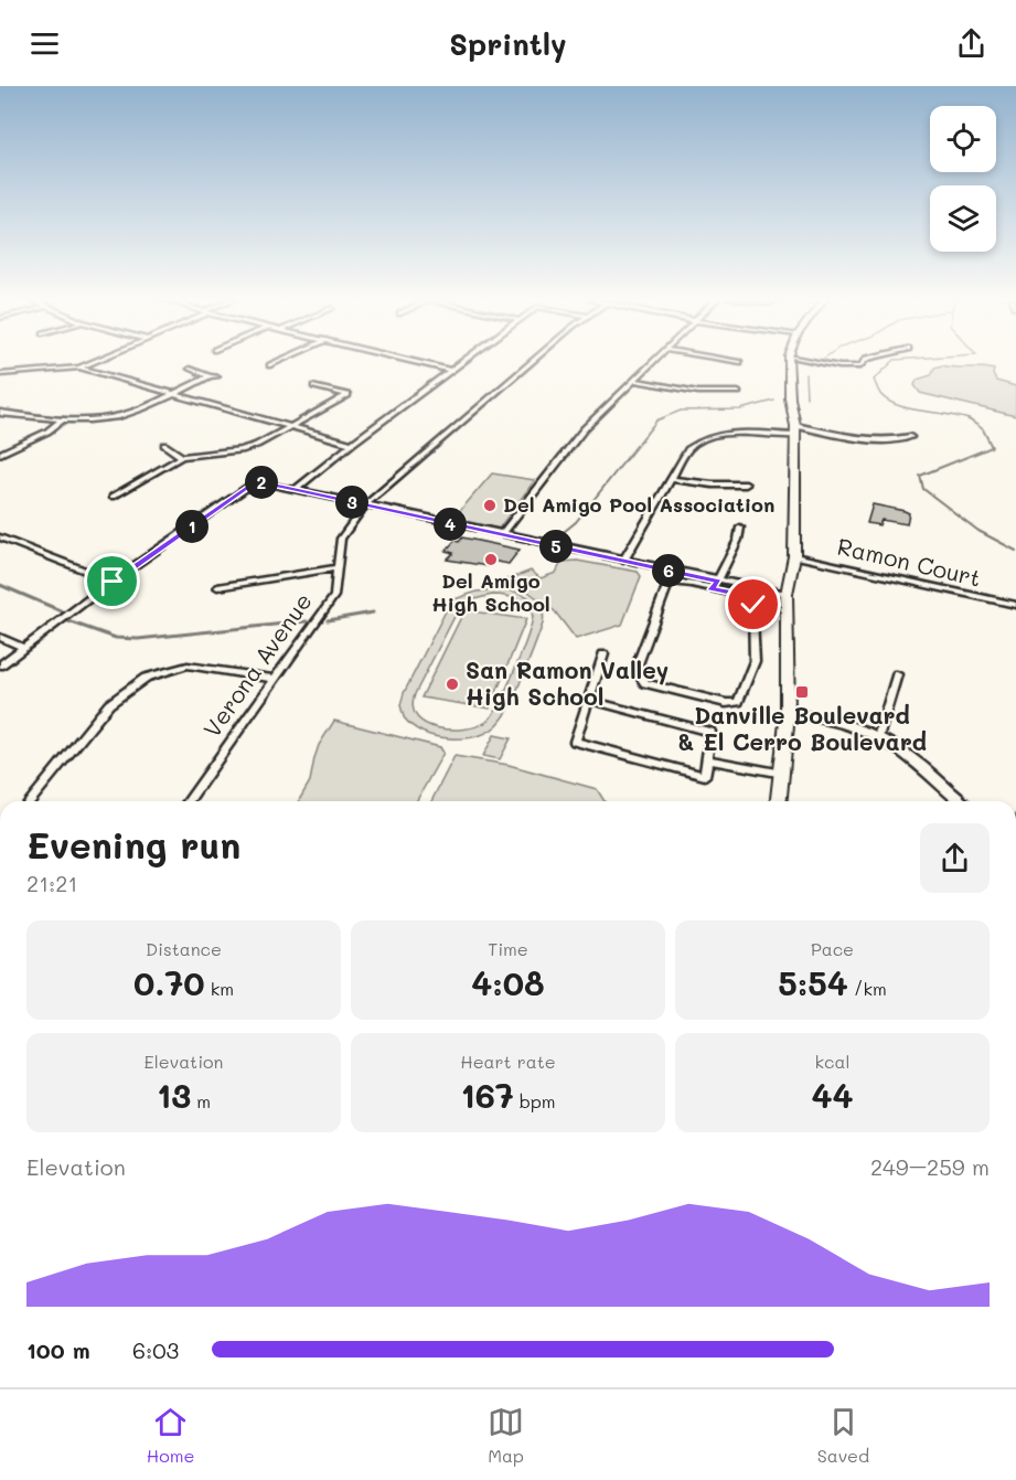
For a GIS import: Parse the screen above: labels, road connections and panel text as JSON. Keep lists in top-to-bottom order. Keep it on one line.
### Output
{"streets":{"street":["Ramon Court","Verona Avenue"]},"places":{"other":["Del Amigo Pool Association","Del Amigo High School","San Ramon Valley High School"],"transit":["Danville Boulevard & El Cerro Boulevard"]},"page":{"header":"Sprintly","pins":["2","3","4","1","5","6"],"heading":["Evening run","21:21"],"stats":[["Distance","0.70 km"],["Time","4:08"],["Pace","5:54 /km"],["Elevation","13 m"],["Heart rate","167 bpm"],["kcal","44"]],"chart":["Elevation","249–259 m"],"list":[{"name":"100 m","note":"6:03"}],"tabs":["Home","Map","Saved"]}}
